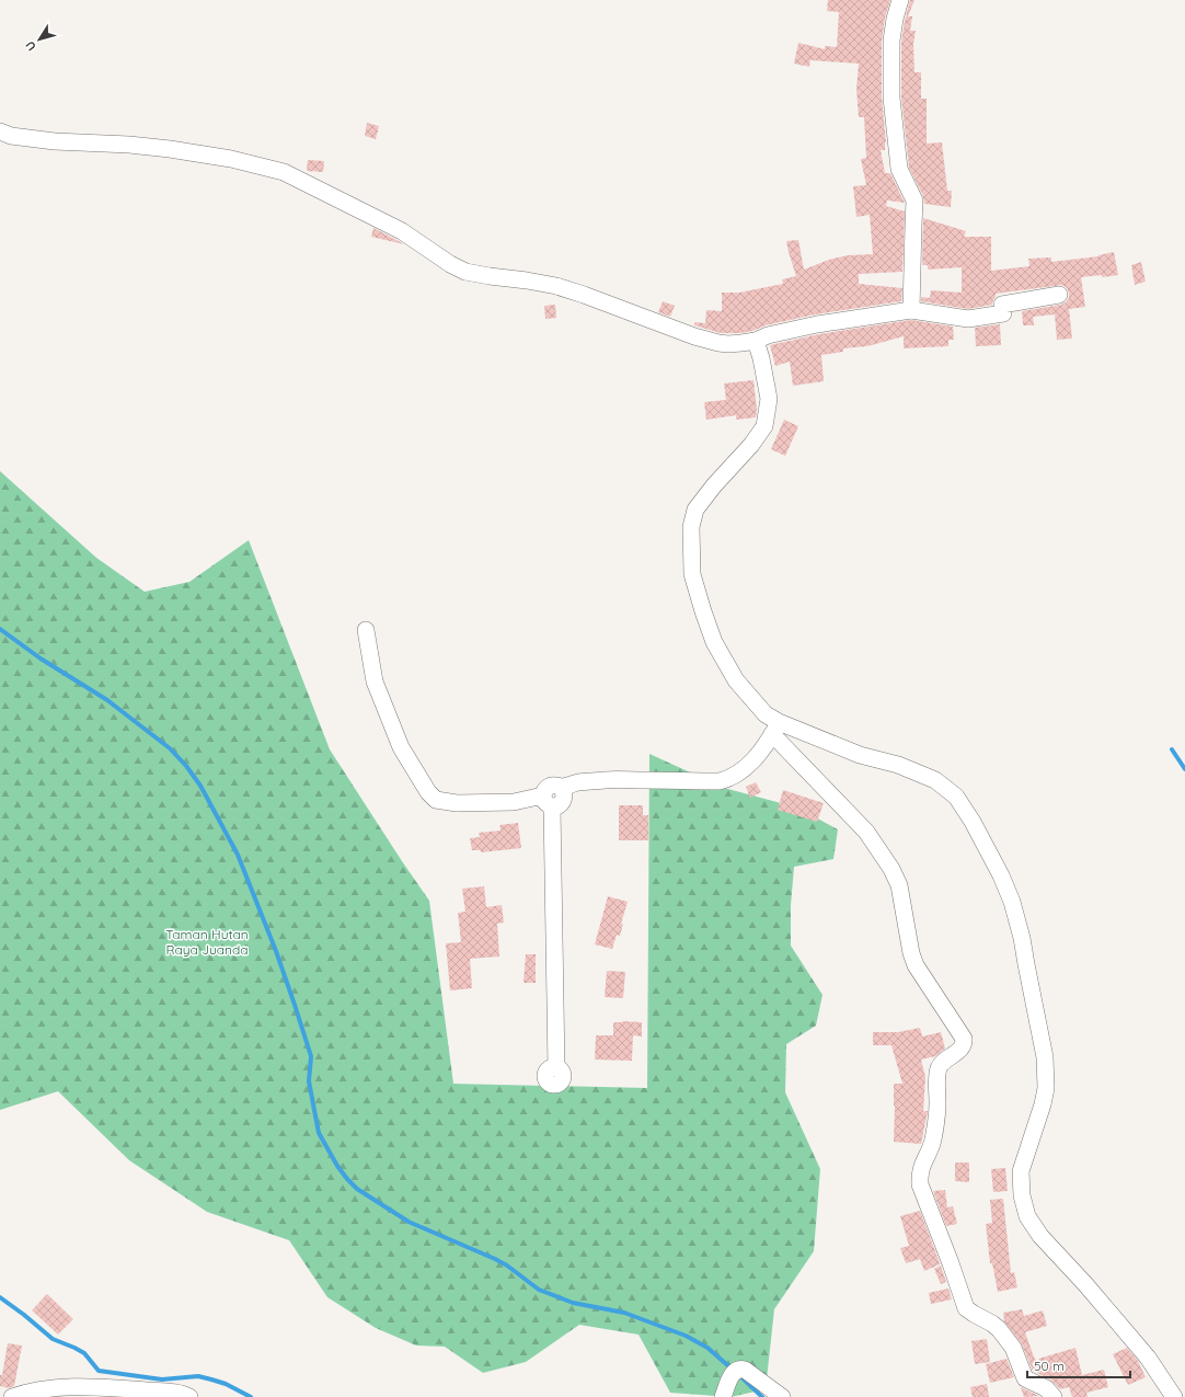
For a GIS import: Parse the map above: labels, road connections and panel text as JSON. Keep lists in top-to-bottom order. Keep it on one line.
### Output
{"parks":["Taman Hutan Raya Juanda"],"scale_bar":"50 m","north":"bottom left"}
